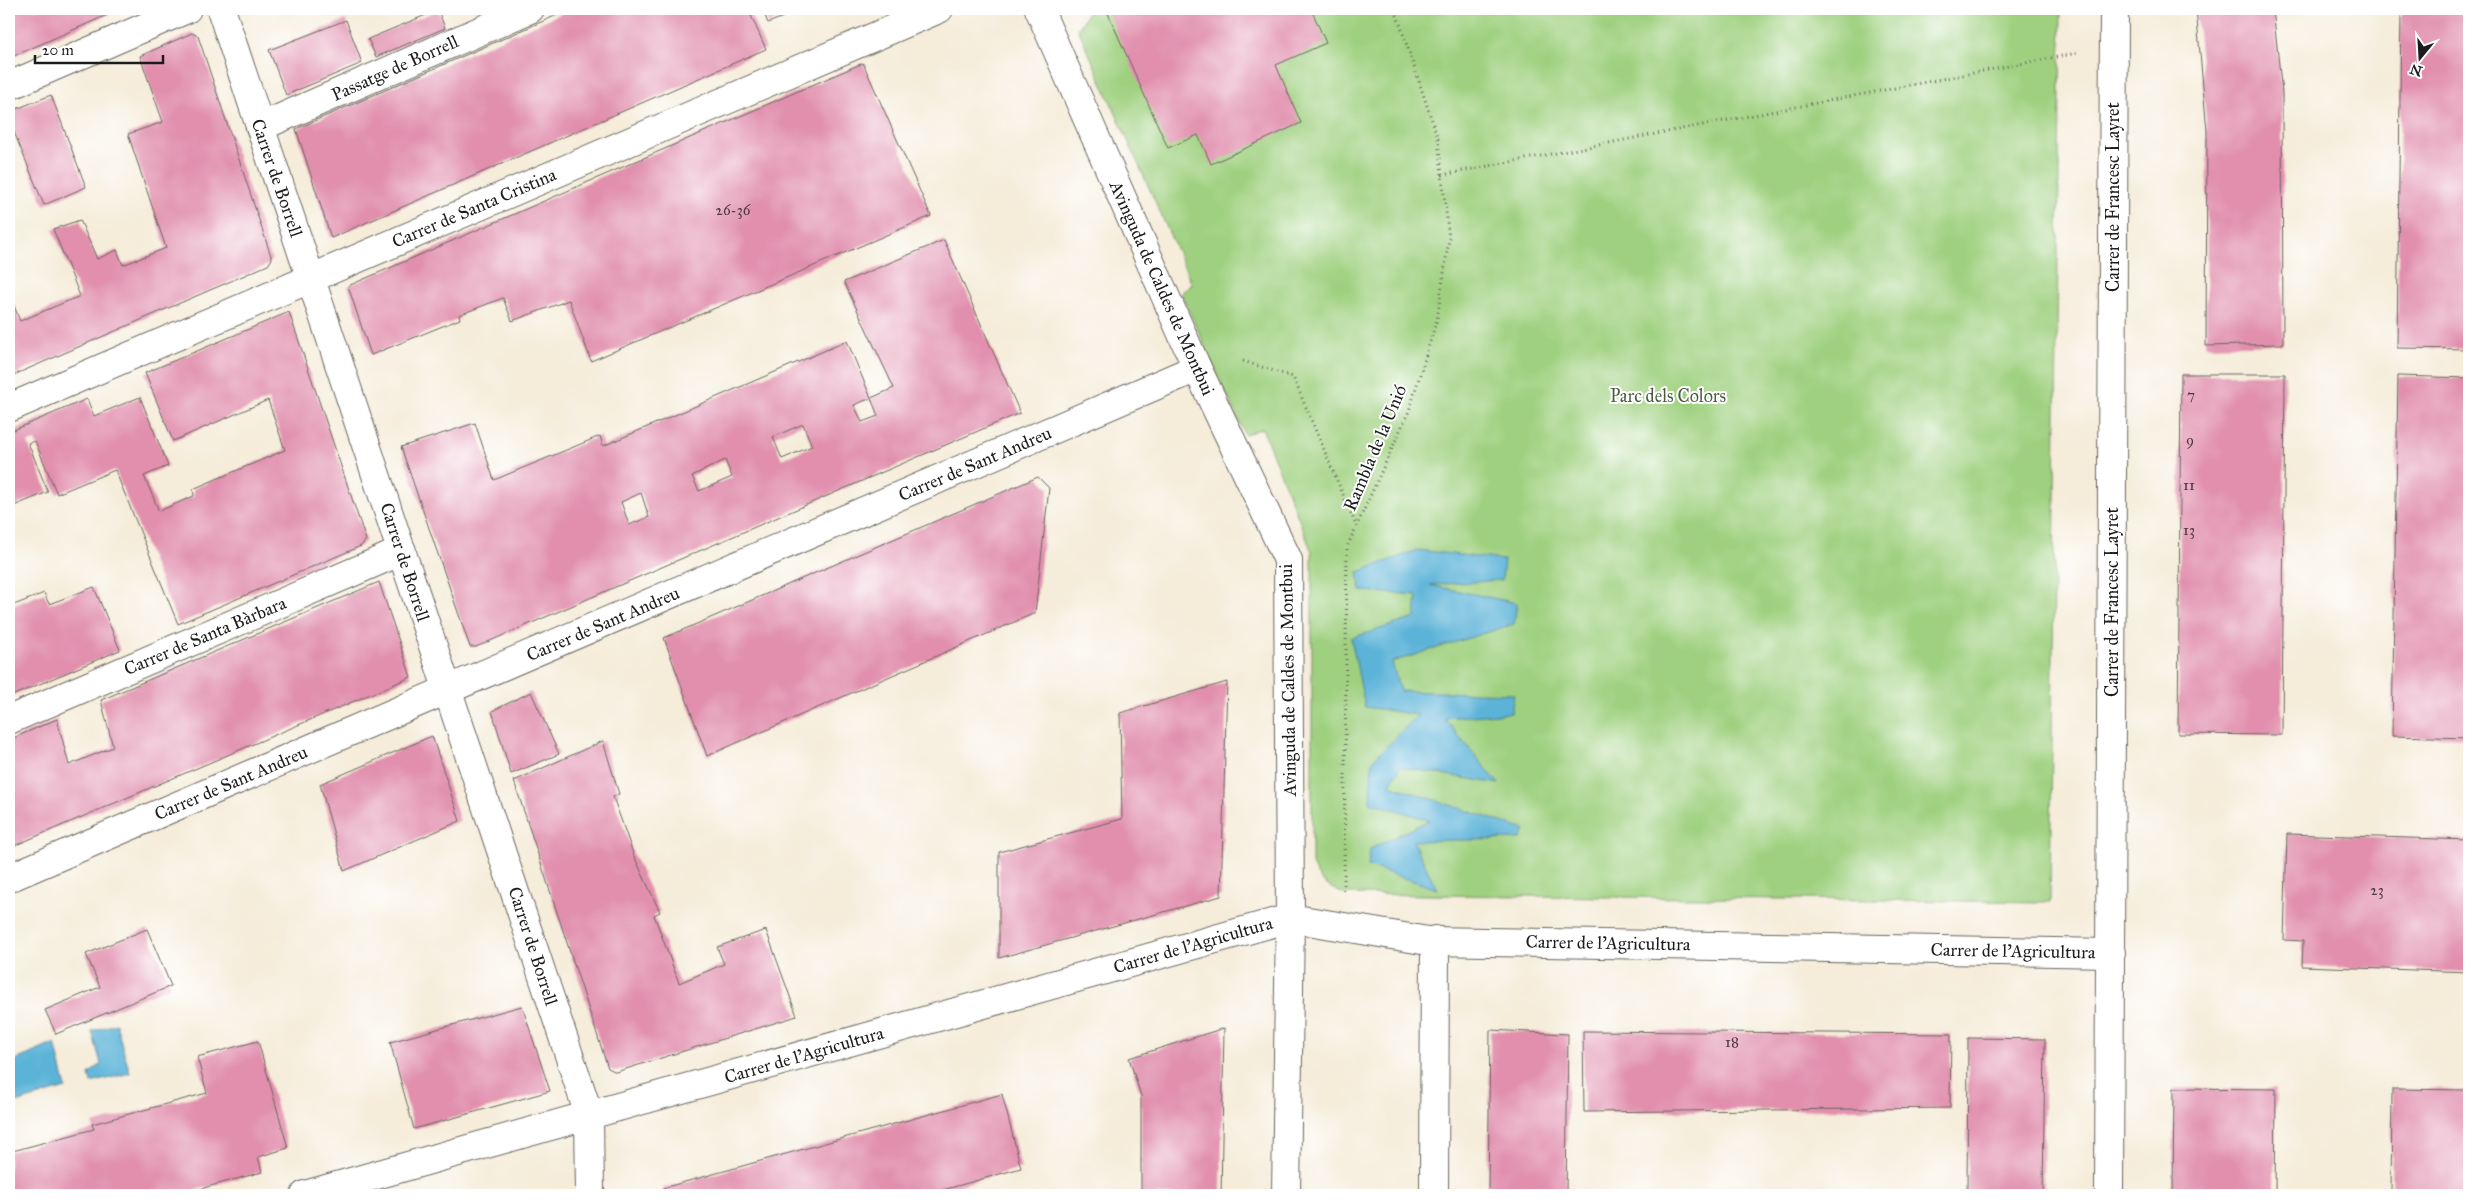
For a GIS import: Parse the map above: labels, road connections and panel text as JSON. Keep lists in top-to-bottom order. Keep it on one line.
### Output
{"streets":{"street":["Passatge de Borrell","Carrer de Borrell","Carrer de Francesc Layret","Carrer de Santa Cristina","Avinguda de Caldes de Montbui","Carrer de Sant Andreu","Carrer de Santa Bàrbara","Carrer de l'Agricultura"],"path":["Rambla de la Unió"]},"crossings":[["Passatge de Borrell","Carrer de Borrell"],["Carrer de Borrell","Carrer de Santa Cristina"],["Carrer de Borrell","Carrer de Sant Andreu"],["Carrer de Borrell","Carrer de Santa Bàrbara"],["Carrer de Borrell","Carrer de l'Agricultura"],["Carrer de Francesc Layret","Carrer de l'Agricultura"],["Avinguda de Caldes de Montbui","Carrer de Sant Andreu"],["Avinguda de Caldes de Montbui","Carrer de l'Agricultura"]],"parks":["Parc dels Colors"],"house_numbers":["26-36","7","9","11","13","23","18"],"scale_bar":"20 m","north":"bottom"}
